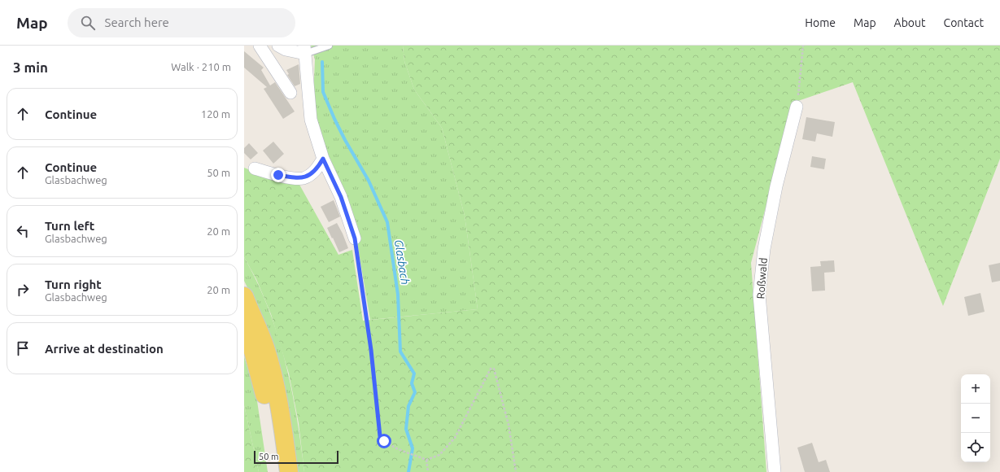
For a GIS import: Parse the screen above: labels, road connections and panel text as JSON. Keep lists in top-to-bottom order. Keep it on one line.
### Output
{"streets":{"street":["Roßwald"]},"water":["Glasbach"],"scale_bar":"50 m","page":{"header":"Map","search":"Search here","nav":["Home","Map","About","Contact"],"heading":["3 min","Walk · 210 m"],"list":[["Continue","120 m"],["Continue","Glasbachweg","50 m"],["Turn left","Glasbachweg","20 m"],["Turn right","Glasbachweg","20 m"],"Arrive at destination"],"map_buttons":["+","−"],"scale":"50 m"}}
